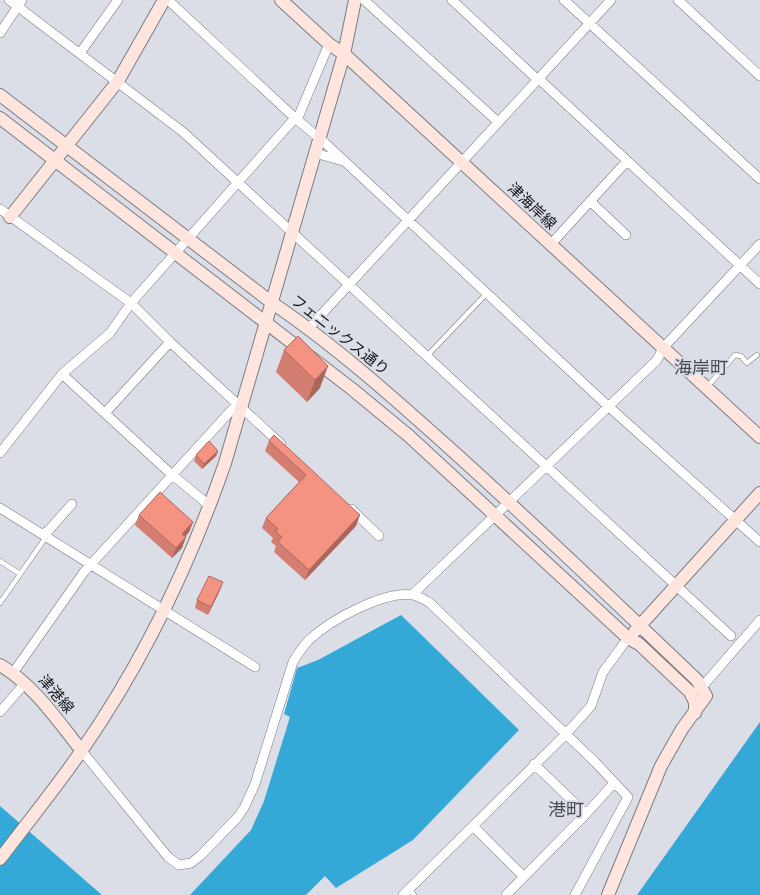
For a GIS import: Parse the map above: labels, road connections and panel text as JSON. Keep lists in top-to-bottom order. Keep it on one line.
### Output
{"streets":{"street":["津海岸線","フェニックス通り","津港線"]},"districts":["海岸町","港町"]}
